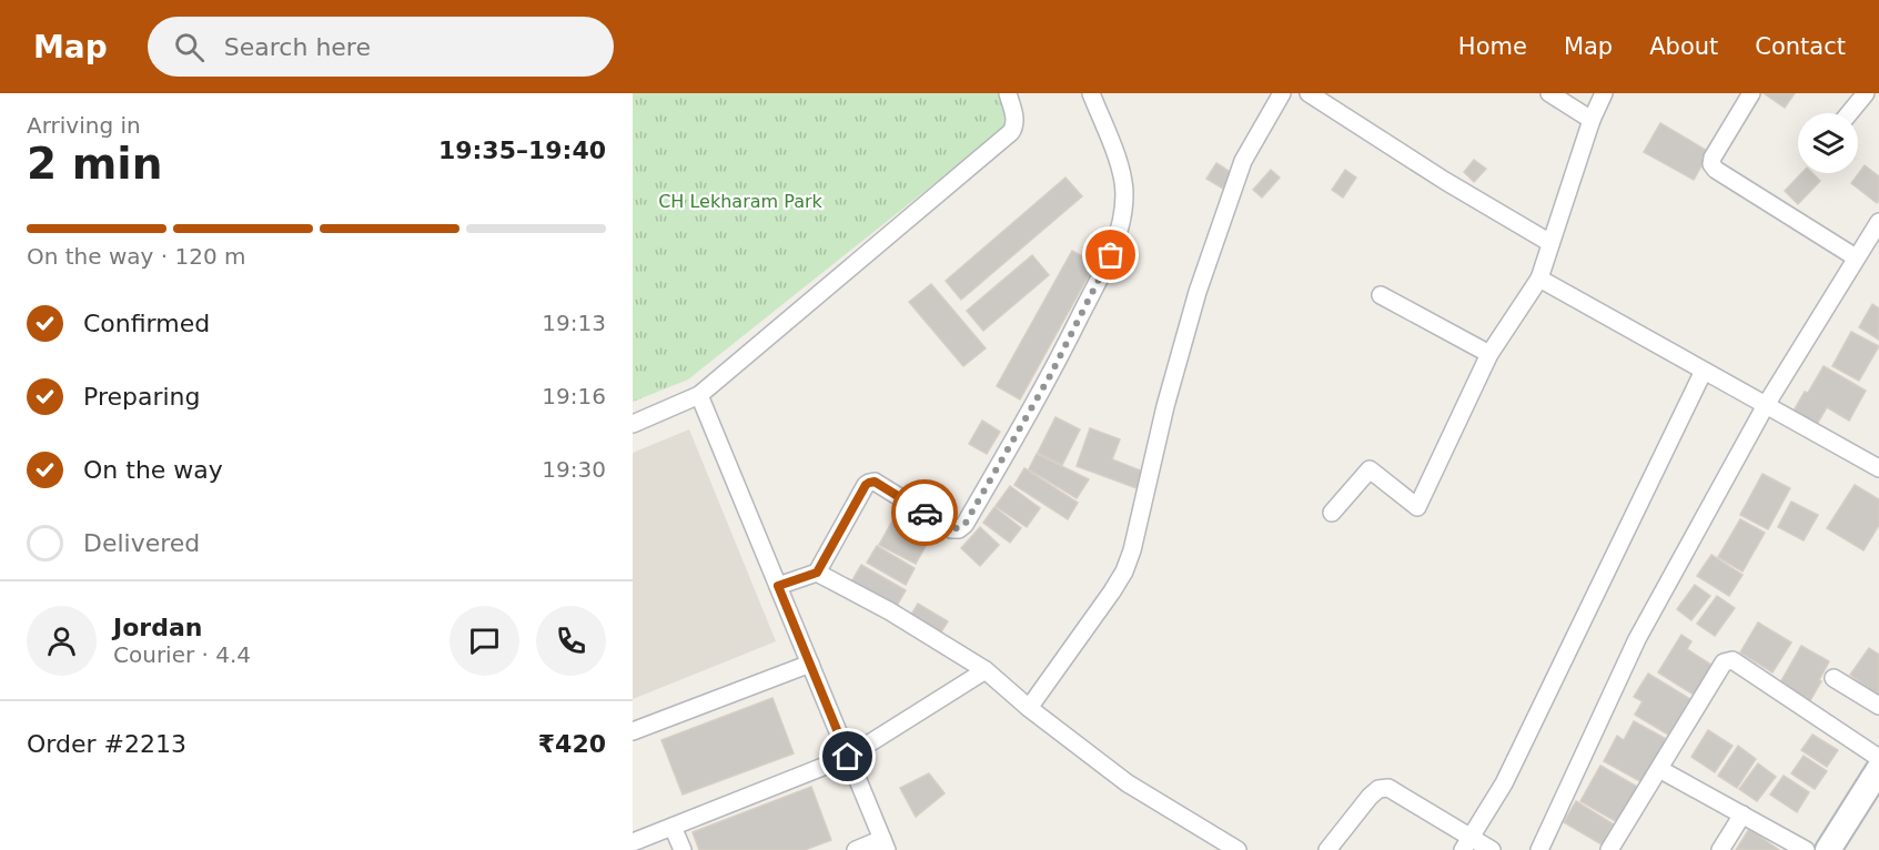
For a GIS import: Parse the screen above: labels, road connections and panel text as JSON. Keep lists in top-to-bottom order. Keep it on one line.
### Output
{"parks":["CH Lekharam Park"],"page":{"header":"Map","search":"Search here","nav":["Home","Map","About","Contact"],"heading":["2 min","Arriving in","19:35–19:40"],"panel":["Jordan","Courier · 4.4","Order #2213","₹420"],"bar":"On the way · 120 m","list":[["Confirmed","19:13"],["Preparing","19:16"],["On the way","19:30"],"Delivered"]}}
